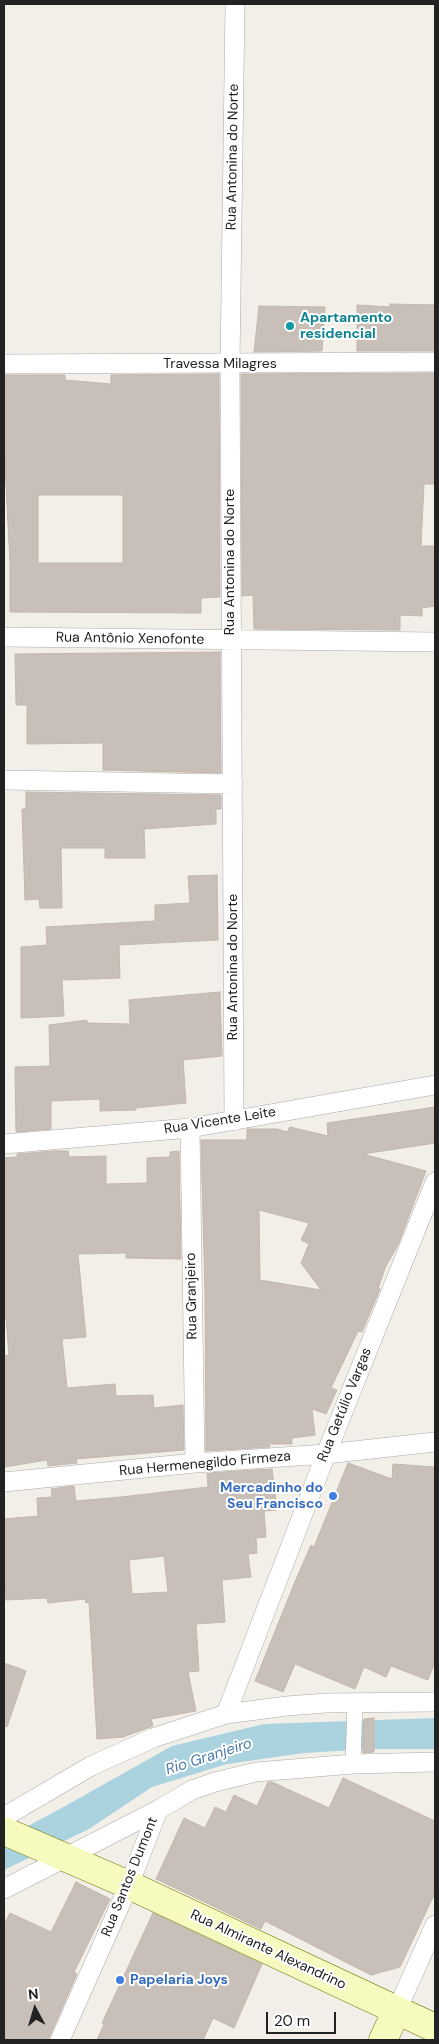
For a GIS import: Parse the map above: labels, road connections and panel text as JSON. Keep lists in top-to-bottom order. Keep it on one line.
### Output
{"streets":{"main road":["Rua Almirante Alexandrino"],"street":["Rua Antonina do Norte","Travessa Milagres","Rua Antônio Xenofonte","Rua Vicente Leite","Rua Granjeiro","Rua Getúlio Vargas","Rua Hermenegildo Firmeza","Rua Santos Dumont"]},"crossings":[["Rua Antonina do Norte","Travessa Milagres"],["Rua Antonina do Norte","Rua Antônio Xenofonte"],["Rua Antonina do Norte","Rua Vicente Leite"],["Rua Vicente Leite","Rua Granjeiro"],["Rua Granjeiro","Rua Hermenegildo Firmeza"],["Rua Getúlio Vargas","Rua Hermenegildo Firmeza"],["Rua Santos Dumont","Rua Almirante Alexandrino"]],"water":["Rio Granjeiro"],"places":["Apartamento residencial","Mercadinho do Seu Francisco","Papelaria Joys"],"scale_bar":"20 m","north":"top"}
